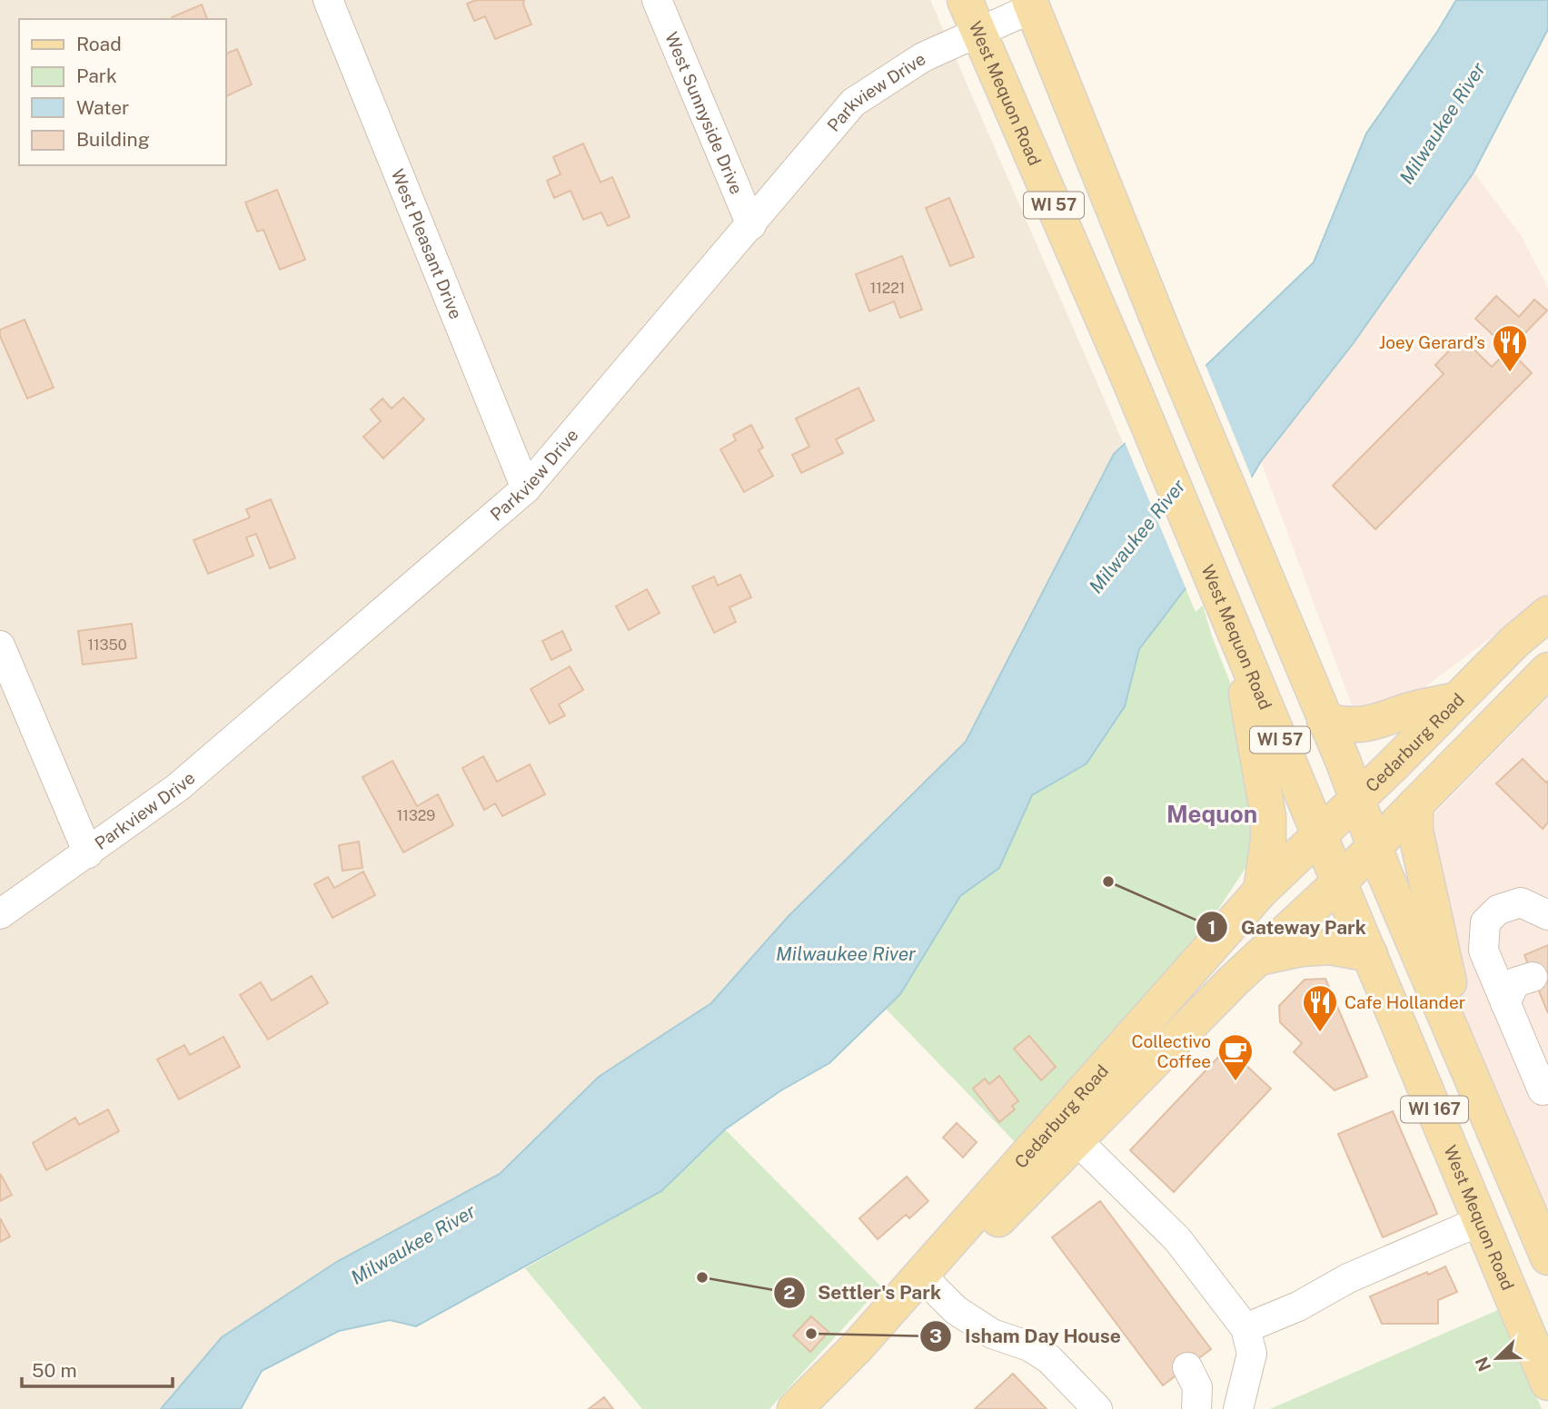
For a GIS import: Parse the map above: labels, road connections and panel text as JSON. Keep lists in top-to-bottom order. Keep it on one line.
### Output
{"streets":{"main road":["West Mequon Road","WI 57","Cedarburg Road","WI 167"],"street":["Parkview Drive","West Sunnyside Drive","West Pleasant Drive"]},"crossings":[["West Mequon Road","Parkview Drive"],["West Mequon Road","Cedarburg Road"],["Parkview Drive","West Sunnyside Drive"],["Parkview Drive","West Pleasant Drive"]],"districts":["Mequon"],"water":["Milwaukee River"],"places":{"restaurant":["Joey Gerard’s","Cafe Hollander"],"other":["Gateway Park","Settler's Park","Isham Day House"],"cafe":["Collectivo Coffee"]},"house_numbers":["11221","11350","11329"],"legend":["Road","Park","Water","Building"],"scale_bar":"50 m","north":"bottom left"}
